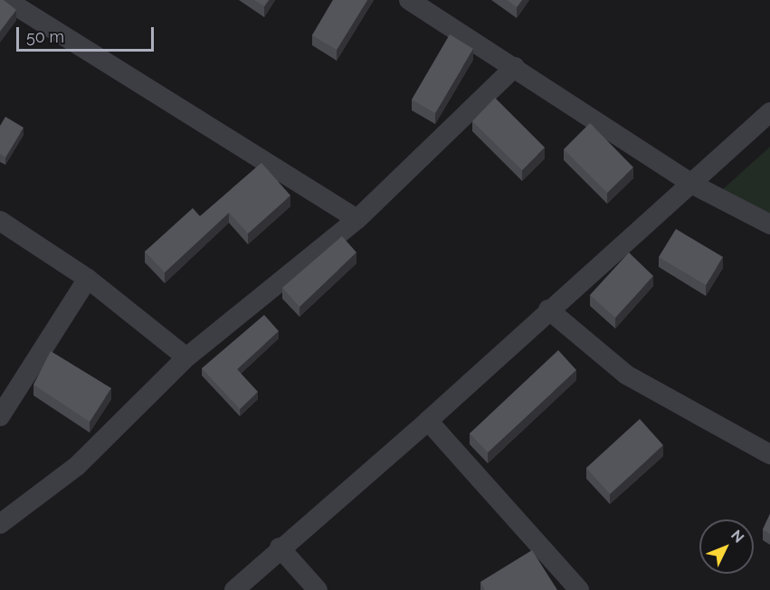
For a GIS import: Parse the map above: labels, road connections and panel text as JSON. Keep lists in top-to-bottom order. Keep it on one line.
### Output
{"scale_bar":"50 m","north":"top right"}
